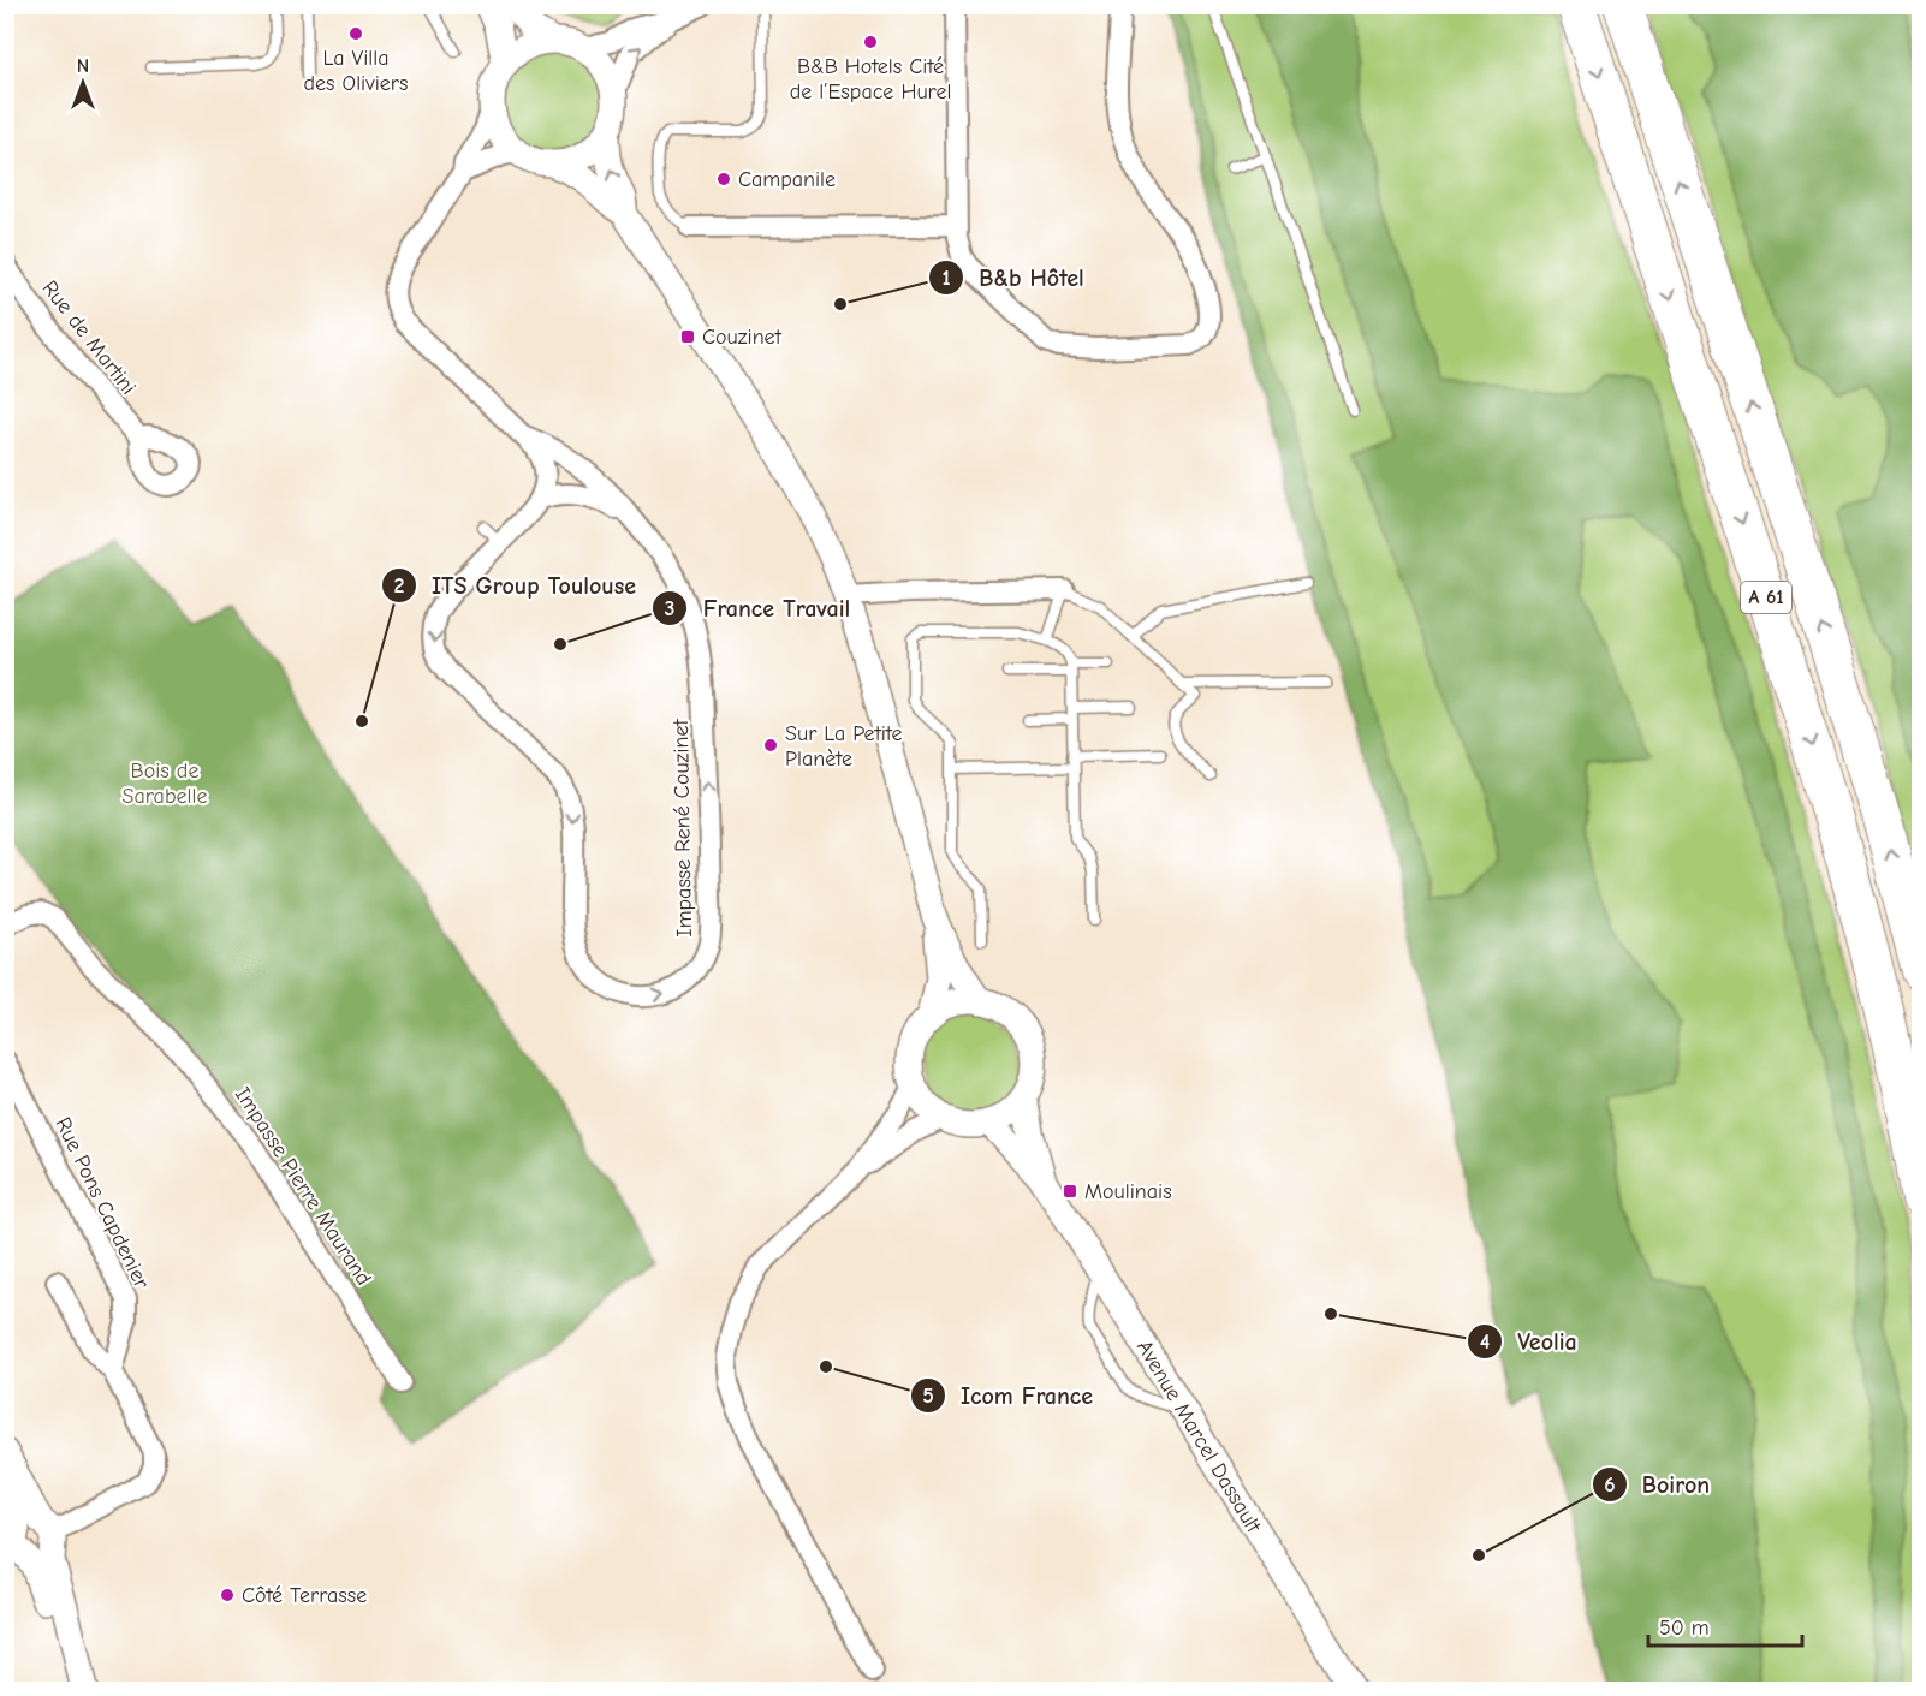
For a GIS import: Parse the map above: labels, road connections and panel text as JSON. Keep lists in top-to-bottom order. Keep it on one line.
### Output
{"streets":{"highway":["A 61"],"street":["Rue de Martini","Impasse René Couzinet","Impasse Pierre Maurand","Rue Pons Capdenier","Avenue Marcel Dassault"]},"parks":["Bois de Sarabelle"],"places":{"other":["La Villa des Oliviers","B&B Hotels Cité de l’Espace Hurel","Campanile","B&b Hôtel","France Travail","ITS Group Toulouse","Sur La Petite Planète","Veolia","Icom France","Boiron","Côté Terrasse"],"transit":["Couzinet","Moulinais"]},"scale_bar":"50 m","north":"top"}
